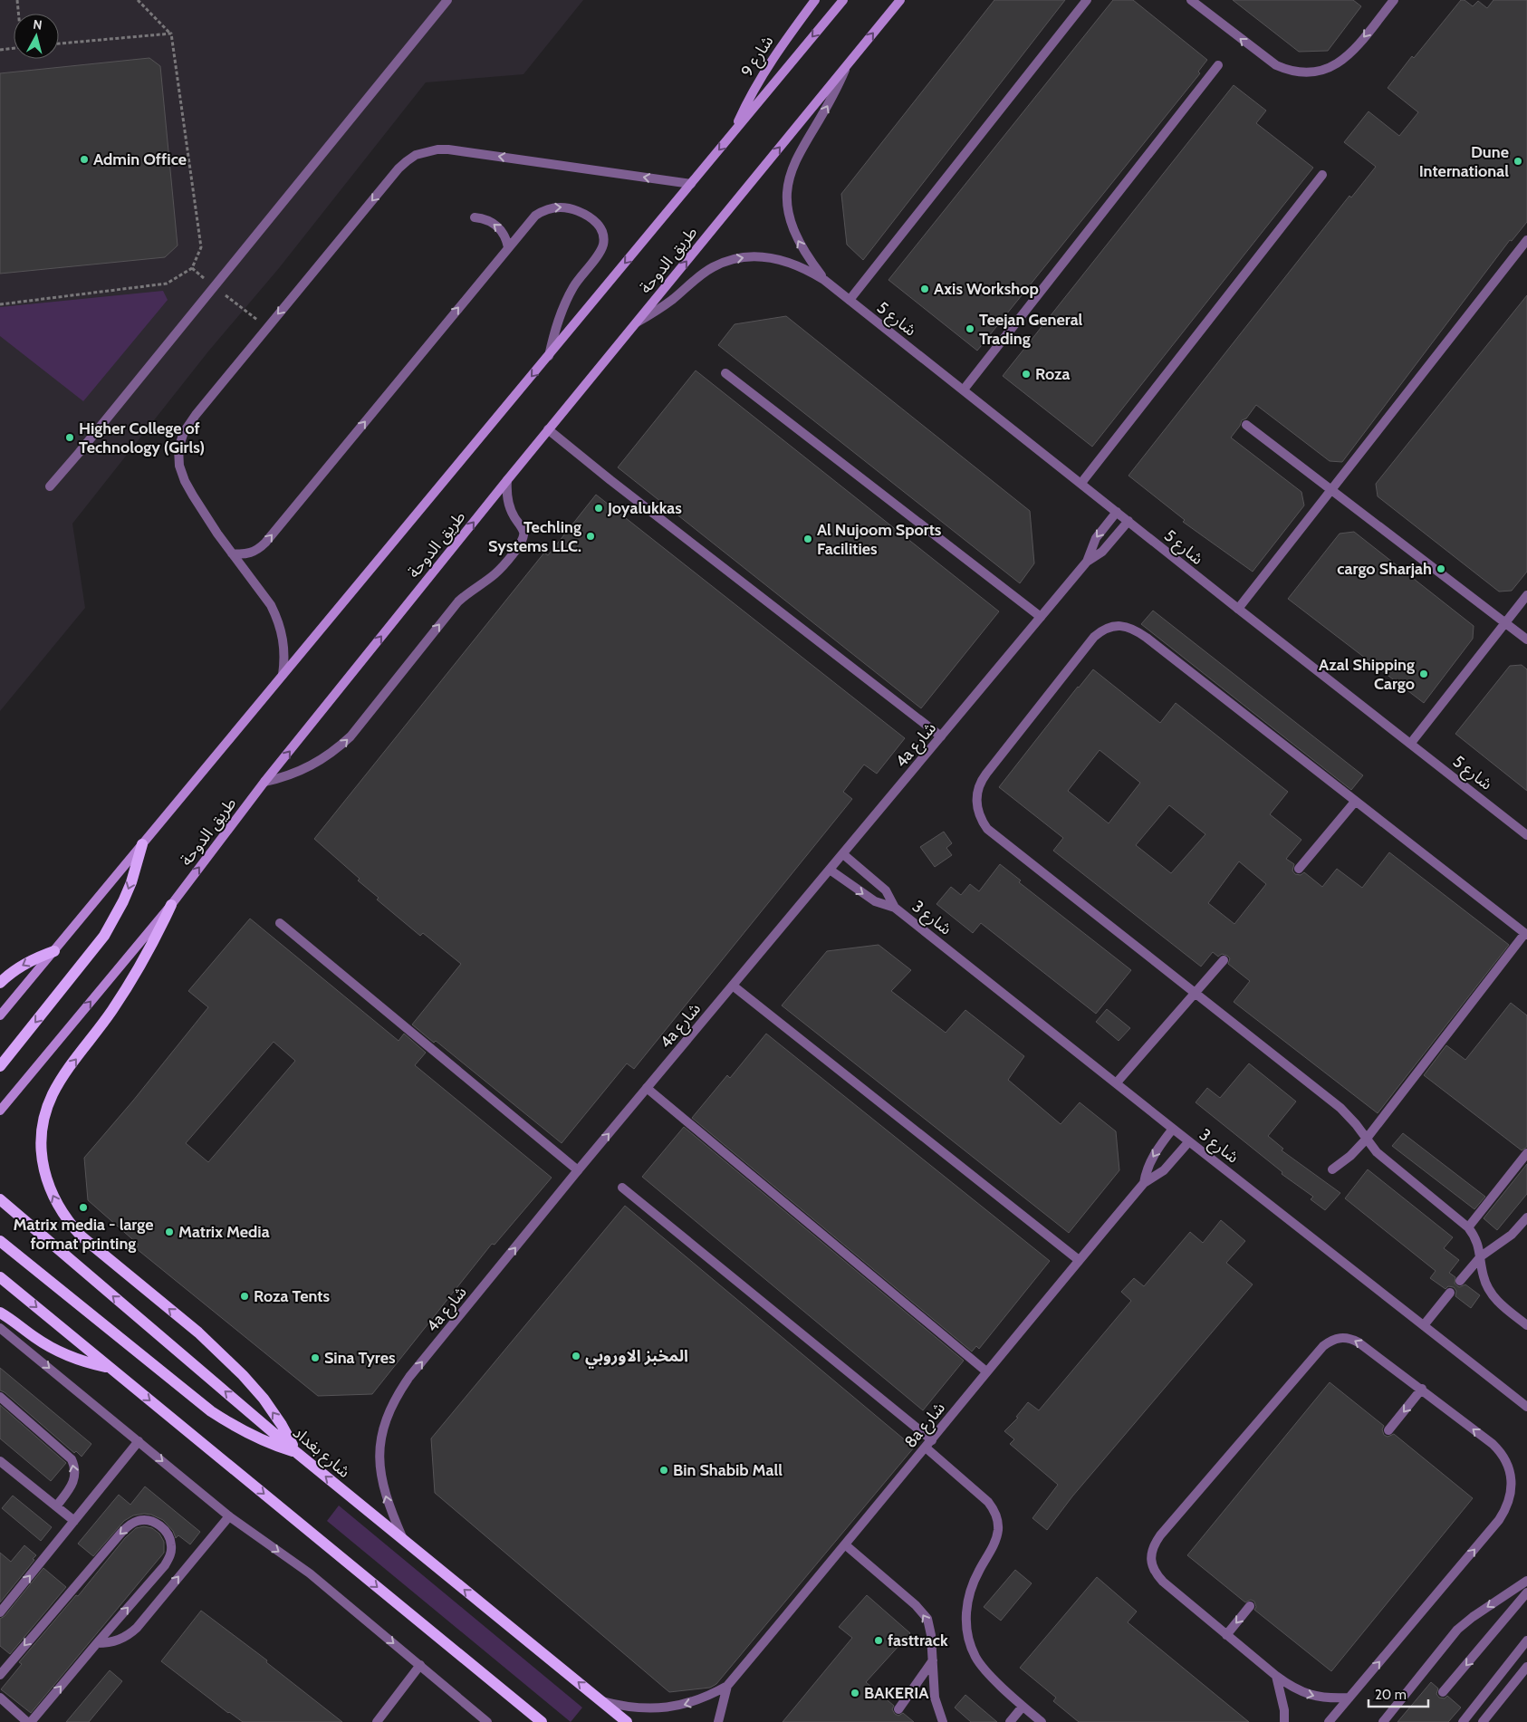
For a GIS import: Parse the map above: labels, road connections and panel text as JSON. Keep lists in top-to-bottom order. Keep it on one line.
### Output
{"streets":{"main road":["شارع 9","طريق الدوحة","شارع بغداد"],"street":["شارع 5","4a شارع","شارع 3","8a شارع"]},"crossings":[["شارع 9","طريق الدوحة"],["طريق الدوحة","شارع 5"],["شارع 5","4a شارع"],["4a شارع","شارع 3"],["4a شارع","شارع بغداد"],["شارع 3","8a شارع"],["8a شارع","شارع بغداد"]],"places":["Admin Office","Dune International","Axis Workshop","Teejan General Trading","Roza","Higher College of Technology (Girls)","Joyalukkas","Techling Systems LLC.","Al Nujoom Sports Facilities","cargo Sharjah","Azal Shipping Cargo","Matrix media - large format printing","Matrix Media","Roza Tents","المخبز الاوروبي","Sina Tyres","Bin Shabib Mall","fasttrack","BAKERIA"],"scale_bar":"20 m","north":"top"}
